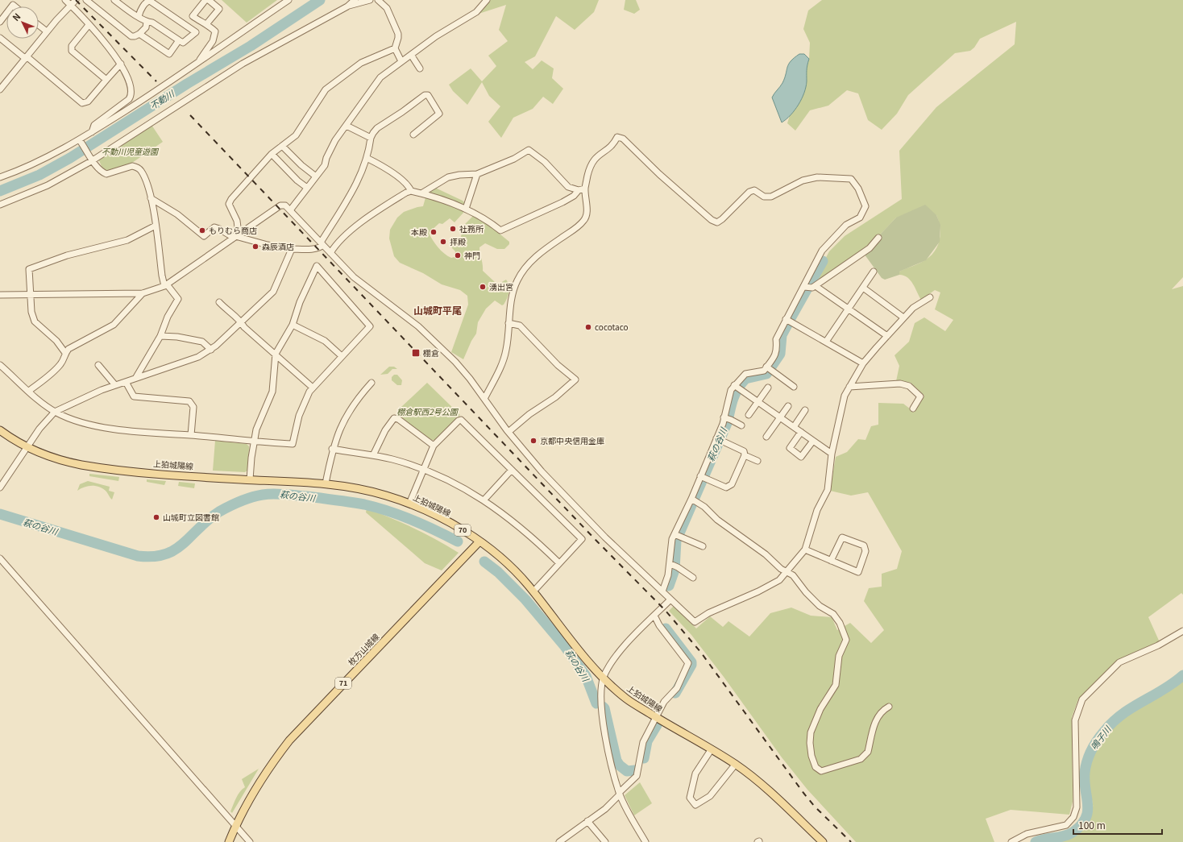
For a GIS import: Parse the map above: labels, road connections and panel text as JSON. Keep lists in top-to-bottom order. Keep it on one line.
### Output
{"streets":{"main road":["上狛城陽線","70","枚方山城線","71"]},"crossings":[["上狛城陽線","枚方山城線"]],"districts":["山城町平尾"],"water":["不動川","萩の谷川","鳴子川"],"parks":["不動川児童遊園","棚倉駅西2号公園"],"places":{"other":["社務所","もりむら商店","本殿","拝殿","森辰酒店","神門","湧出宮","cocotaco","京都中央信用金庫","山城町立図書館"],"transit":["棚倉"]},"scale_bar":"100 m","north":"top left"}
